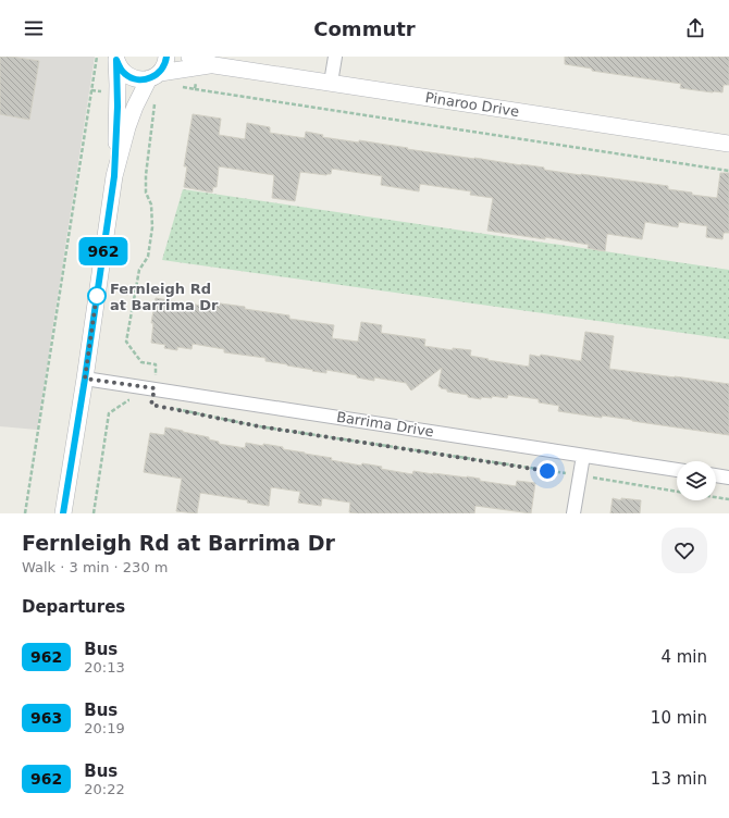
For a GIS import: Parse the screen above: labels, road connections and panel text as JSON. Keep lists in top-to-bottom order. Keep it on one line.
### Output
{"streets":{"street":["Pinaroo Drive","Barrima Drive"]},"places":["Fernleigh Rd at Barrima Dr"],"lines":["bus line 962"],"page":{"header":"Commutr","on_map":"962","heading":[["Fernleigh Rd at Barrima Dr","Walk · 3 min · 230 m"],"Departures"],"list":[{"mark":"962","name":"Bus","note":"20:13","value":"4 min"},{"mark":"963","name":"Bus","note":"20:19","value":"10 min"},{"mark":"962","name":"Bus","note":"20:22","value":"13 min"}]}}
